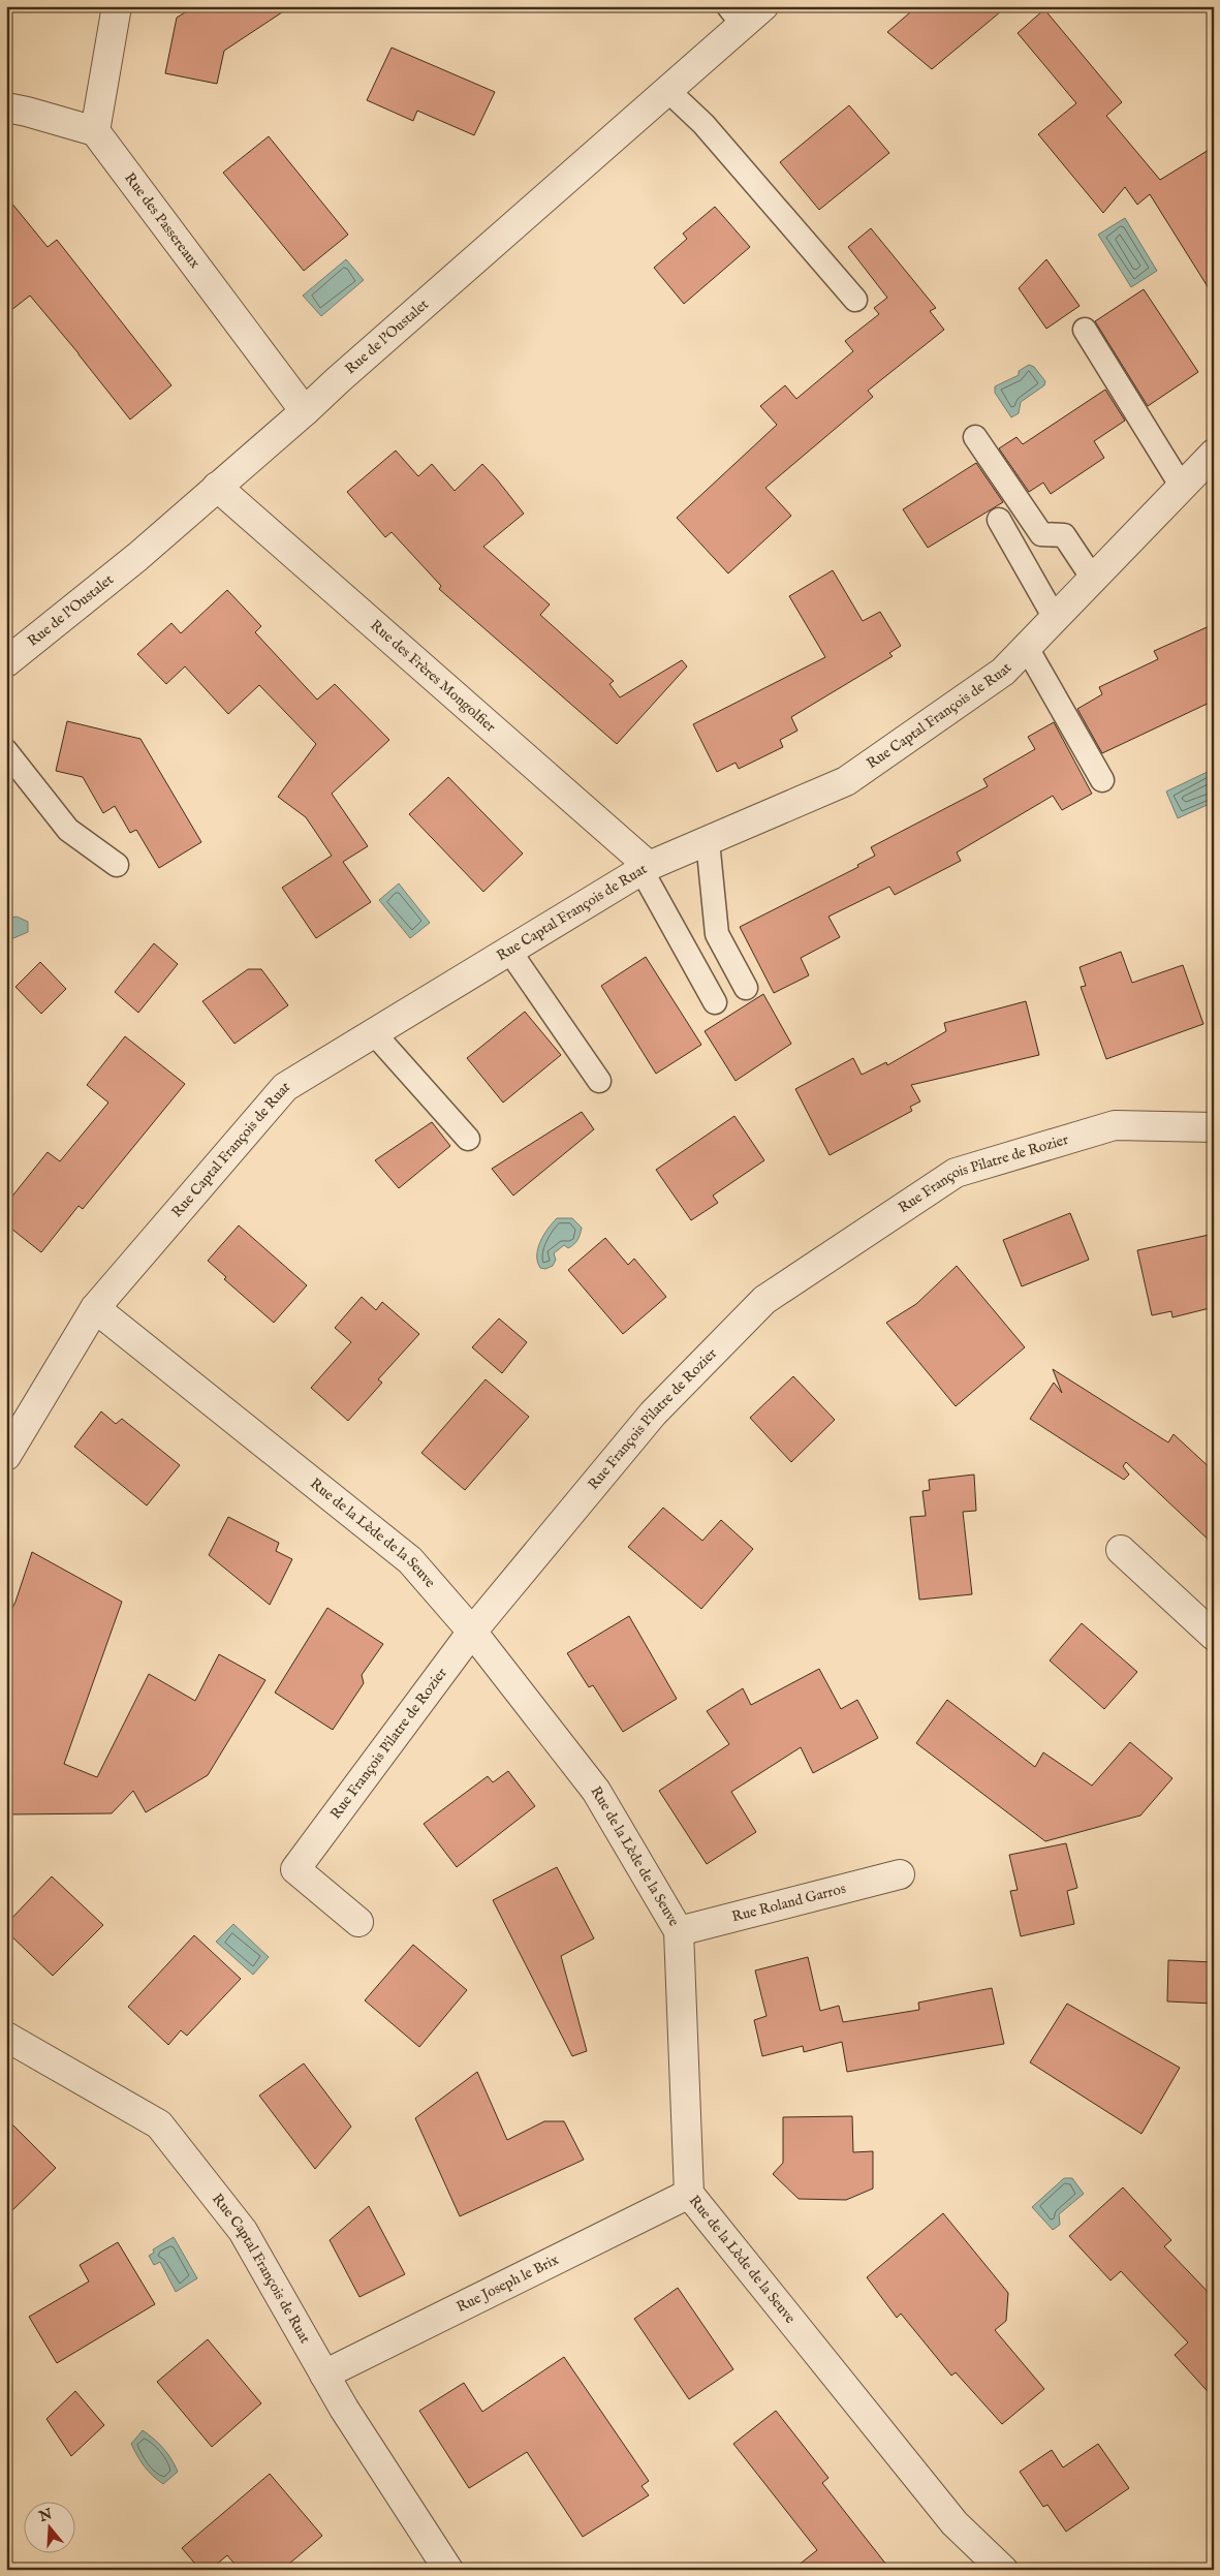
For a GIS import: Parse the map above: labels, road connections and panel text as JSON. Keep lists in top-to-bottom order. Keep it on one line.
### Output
{"streets":{"street":["Rue des Passereaux","Rue de l'Oustalet","Rue des Frères Mongolfier","Rue Captal François de Ruat","Rue François Pilatre de Rozier","Rue de la Lède de la Seuve","Rue Roland Garros","Rue Joseph le Brix"]},"crossings":[["Rue des Passereaux","Rue de l'Oustalet"],["Rue de l'Oustalet","Rue des Frères Mongolfier"],["Rue des Frères Mongolfier","Rue Captal François de Ruat"],["Rue Captal François de Ruat","Rue de la Lède de la Seuve"],["Rue Captal François de Ruat","Rue Joseph le Brix"],["Rue François Pilatre de Rozier","Rue de la Lède de la Seuve"],["Rue de la Lède de la Seuve","Rue Roland Garros"],["Rue de la Lède de la Seuve","Rue Joseph le Brix"]],"north":"top"}
